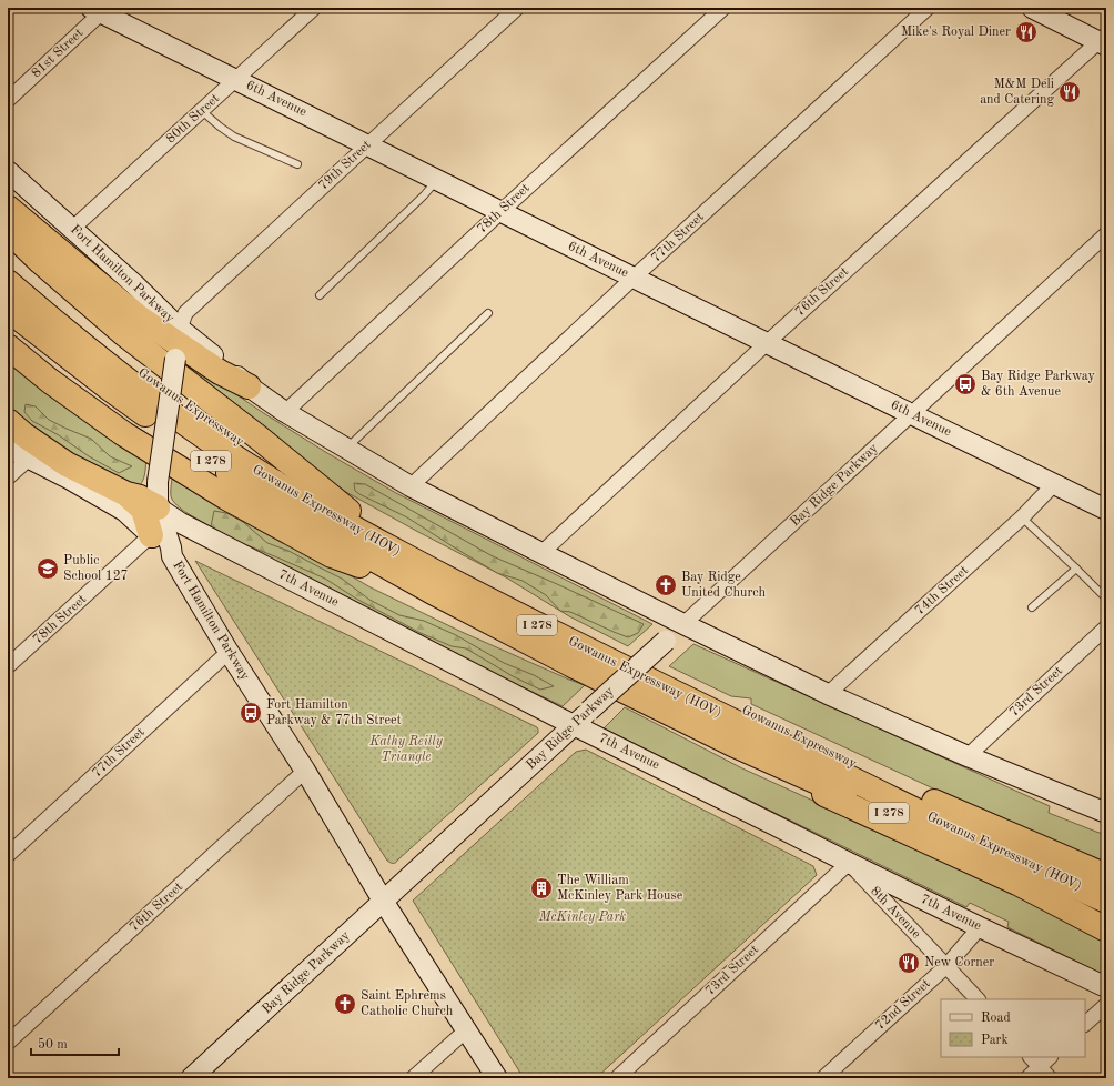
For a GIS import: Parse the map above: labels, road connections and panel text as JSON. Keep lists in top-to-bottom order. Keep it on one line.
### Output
{"streets":{"highway":["Gowanus Expressway","I 278","Gowanus Expressway (HOV)"],"main road":["6th Avenue","Fort Hamilton Parkway","Bay Ridge Parkway","7th Avenue"],"street":["81st Street","80th Street","79th Street","78th Street","77th Street","76th Street","74th Street","73rd Street","8th Avenue","72nd Street"]},"crossings":[["81st Street","6th Avenue"],["6th Avenue","80th Street"],["6th Avenue","79th Street"],["6th Avenue","78th Street"],["6th Avenue","77th Street"],["6th Avenue","76th Street"],["6th Avenue","Bay Ridge Parkway"],["6th Avenue","74th Street"],["80th Street","Fort Hamilton Parkway"],["79th Street","Fort Hamilton Parkway"],["77th Street","Fort Hamilton Parkway"],["Fort Hamilton Parkway","76th Street"],["Fort Hamilton Parkway","Bay Ridge Parkway"],["Fort Hamilton Parkway","7th Avenue"],["Bay Ridge Parkway","7th Avenue"],["7th Avenue","73rd Street"],["7th Avenue","8th Avenue"],["7th Avenue","72nd Street"],["73rd Street","8th Avenue"],["8th Avenue","72nd Street"]],"parks":["Kathy Reilly Triangle","McKinley Park"],"places":{"restaurant":["Mike's Royal Diner","M&M Deli and Catering","New Corner"],"bus stop":["Bay Ridge Parkway & 6th Avenue","Fort Hamilton Parkway & 77th Street"],"school or university":["Public School 127"],"church":["Bay Ridge United Church","Saint Ephrems Catholic Church"],"building":["The William McKinley Park House"]},"legend":["Road","Park"],"scale_bar":"50 m"}
